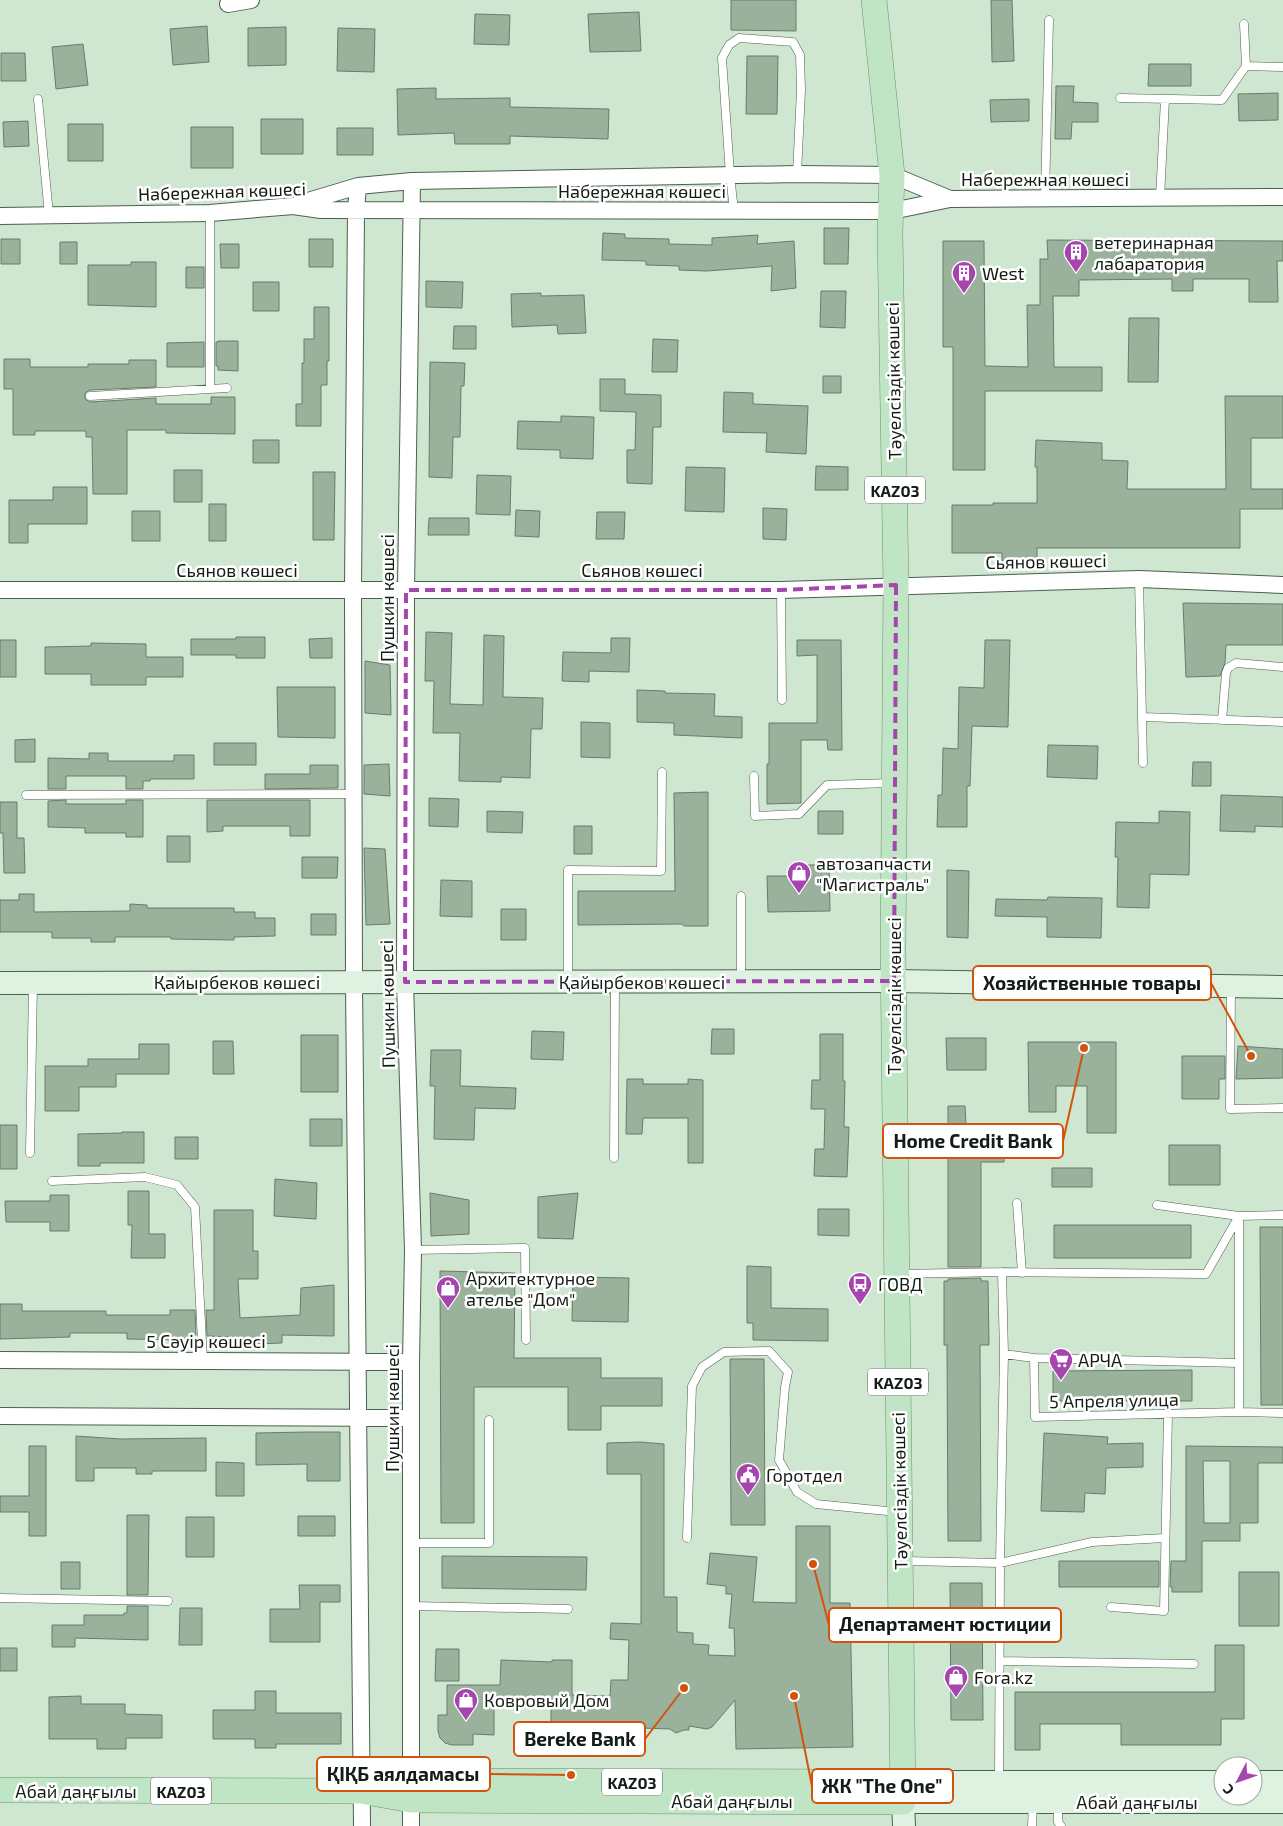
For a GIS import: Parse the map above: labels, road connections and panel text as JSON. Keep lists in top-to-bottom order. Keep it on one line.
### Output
{"streets":{"main road":["Тәуелсіздік көшесі","KАZ03","Қайырбеков көшесі","Абай даңғылы"],"street":["Набережная көшесі","Сьянов көшесі","Пушкин көшесі","5 Сәуір көшесі"],"lane":["5 Апреля улица"]},"crossings":[["Набережная көшесі","Тәуелсіздік көшесі"],["Набережная көшесі","Пушкин көшесі"],["Тәуелсіздік көшесі","Сьянов көшесі"],["Тәуелсіздік көшесі","Қайырбеков көшесі"],["Тәуелсіздік көшесі","Абай даңғылы"],["Сьянов көшесі","Пушкин көшесі"],["Пушкин көшесі","Қайырбеков көшесі"],["Пушкин көшесі","5 Сәуір көшесі"],["Пушкин көшесі","Абай даңғылы"]],"places":{"building":["ветеринарная лабаратория","West"],"shop":["автозапчасти \"Магистраль\"","Архитектурное ателье \"Дом\"","Fora.kz","Ковровый Дом"],"other":["Home Credit Bank","Хозяйственные товары","Департамент юстиции","Bereke Bank","ЖК \"The One\"","ҚІҚБ аялдамасы"],"bus stop":["ГОВД"],"supermarket":["АРЧА"],"public building":["Горотдел"]},"north":"bottom left"}
